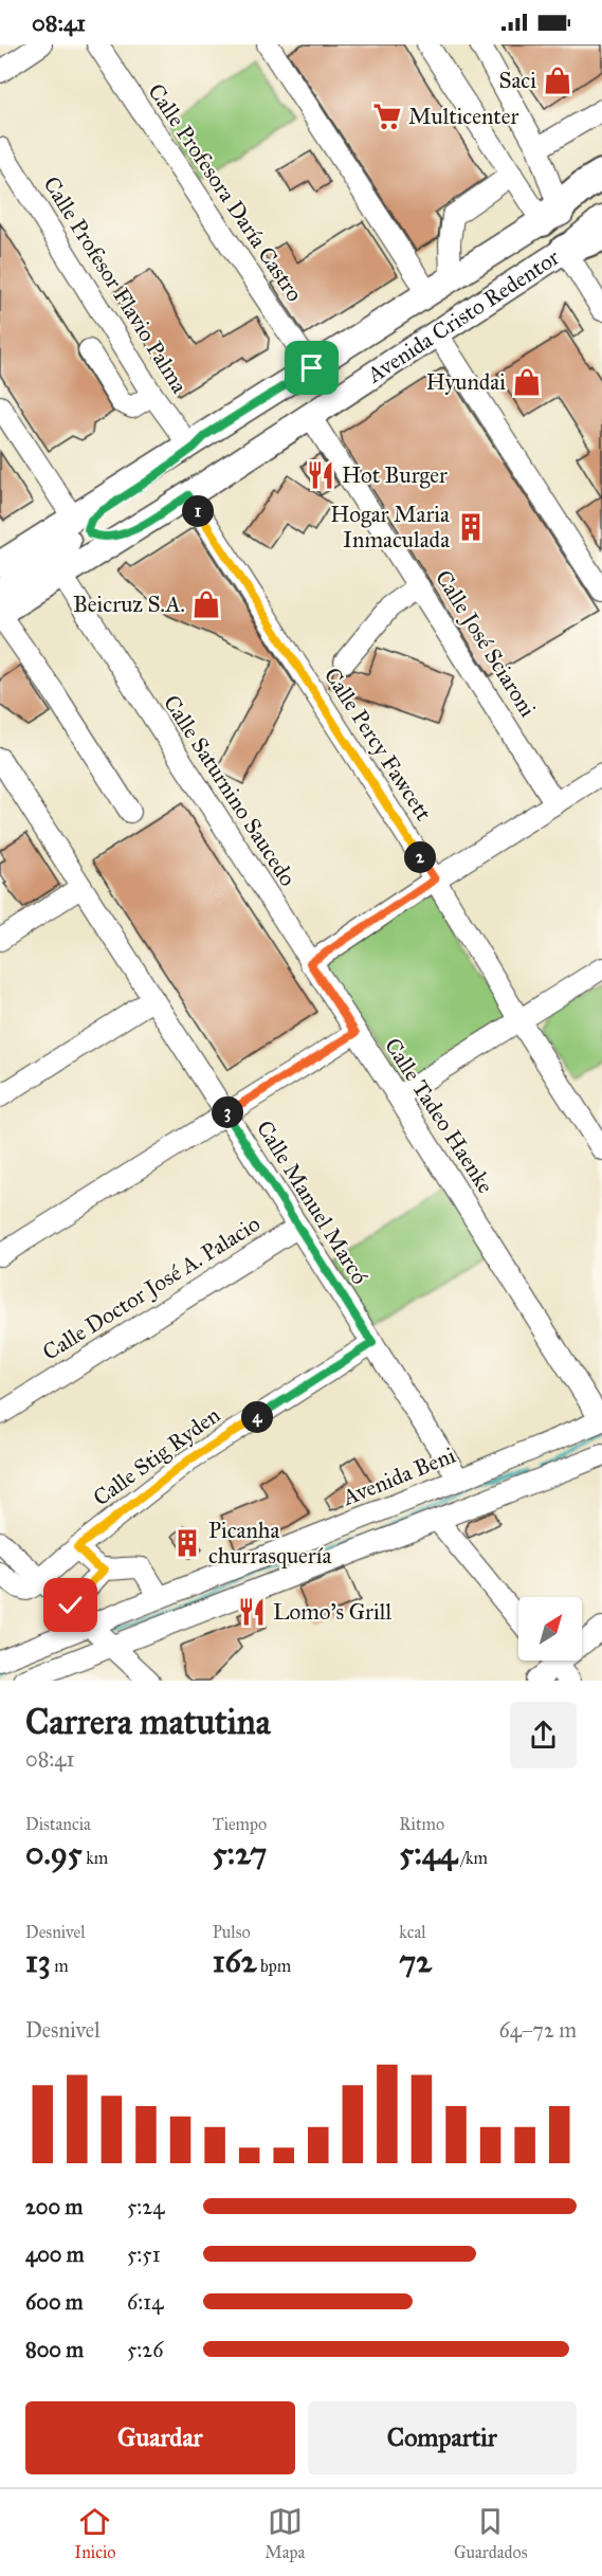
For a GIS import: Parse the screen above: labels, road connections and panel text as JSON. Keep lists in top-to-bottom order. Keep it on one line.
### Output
{"streets":{"main road":["Avenida Cristo Redentor"],"street":["Calle Profesora Daría Castro","Calle Profesor Flavio Palma","Calle José Sciaroni","Calle Percy Fawcett","Calle Saturnino Saucedo","Calle Tadeo Haenke","Calle Manuel Marcó","Calle Doctor José A. Palacio","Calle Stig Ryden","Avenida Beni"]},"crossings":[["Calle Profesora Daría Castro","Avenida Cristo Redentor"],["Calle Profesor Flavio Palma","Avenida Cristo Redentor"],["Avenida Cristo Redentor","Calle José Sciaroni"],["Avenida Cristo Redentor","Calle Percy Fawcett"],["Avenida Cristo Redentor","Calle Saturnino Saucedo"],["Calle Saturnino Saucedo","Calle Tadeo Haenke"],["Calle Tadeo Haenke","Calle Manuel Marcó"],["Calle Tadeo Haenke","Avenida Beni"],["Calle Manuel Marcó","Calle Doctor José A. Palacio"],["Calle Manuel Marcó","Calle Stig Ryden"],["Calle Manuel Marcó","Avenida Beni"]],"places":{"shop":["Saci","Hyundai","Beicruz S.A."],"supermarket":["Multicenter"],"restaurant":["Hot Burger","Lomo's Grill"],"building":["Hogar Maria Inmaculada","Picanha churrasquería"]},"north":"top right","page":{"status":"08:41","pins":["1","2","3","4"],"heading":["Carrera matutina","08:41"],"stats":[["Distancia","0.95 km"],["Tiempo","5:27"],["Ritmo","5:44 /km"],["Desnivel","13 m"],["Pulso","162 bpm"],["kcal","72"]],"chart":["Desnivel","64–72 m"],"list":[{"name":"200 m","note":"5:24"},{"name":"400 m","note":"5:51"},{"name":"600 m","note":"6:14"},{"name":"800 m","note":"5:26"}],"buttons":["Guardar","Compartir"],"tabs":["Inicio","Mapa","Guardados"]}}
